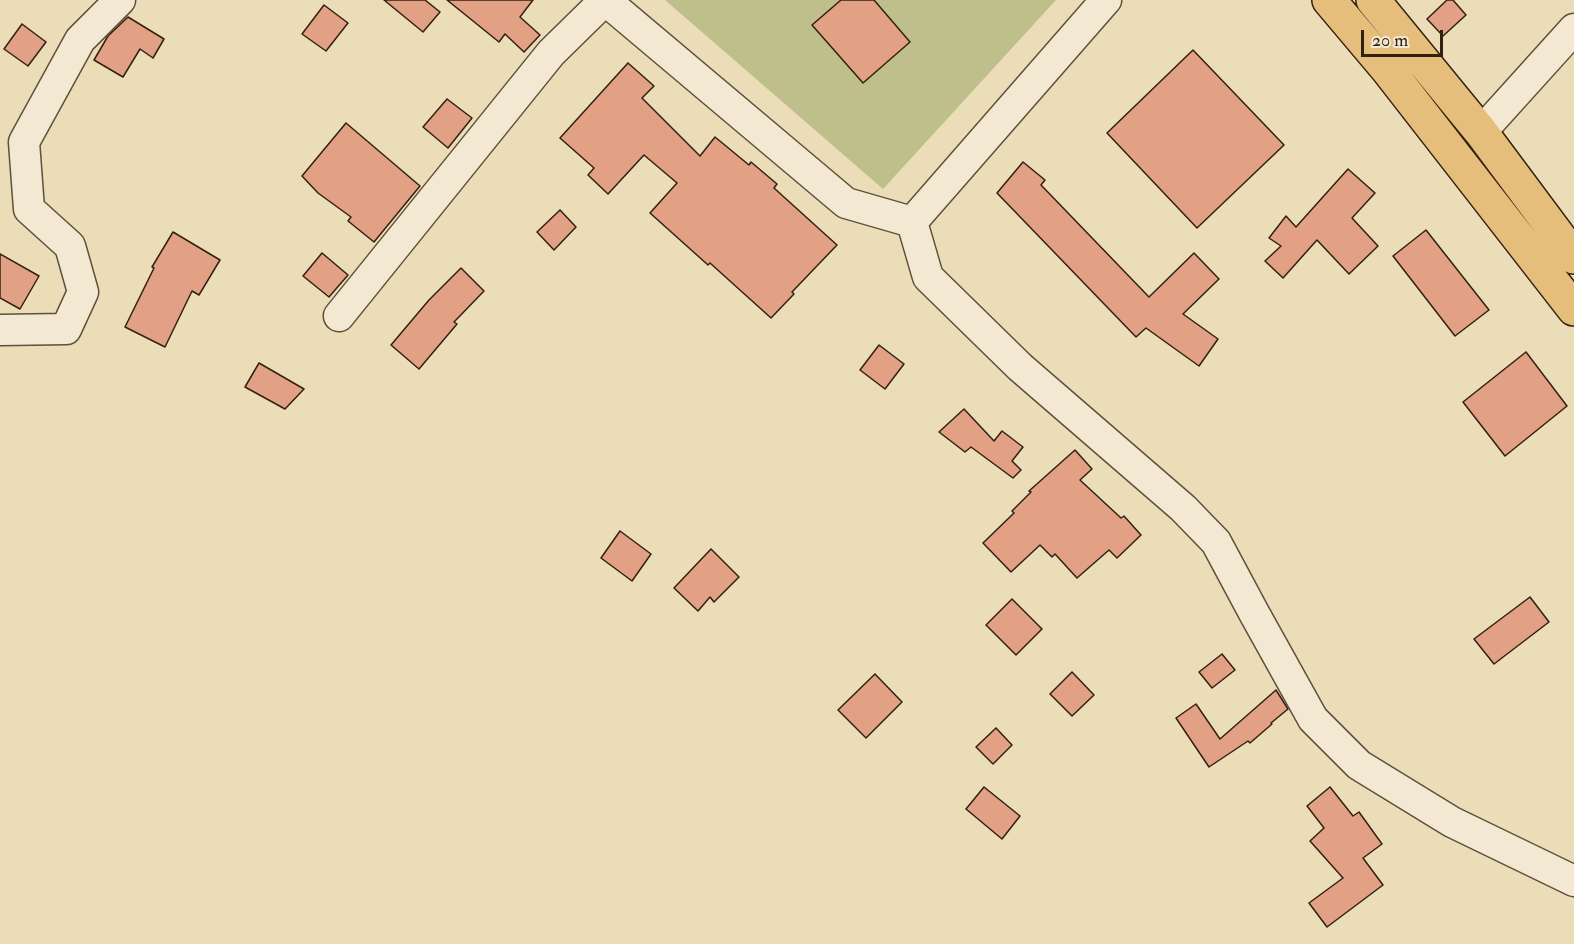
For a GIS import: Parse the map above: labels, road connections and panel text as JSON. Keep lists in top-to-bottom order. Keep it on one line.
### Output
{"scale_bar":"20 m"}
